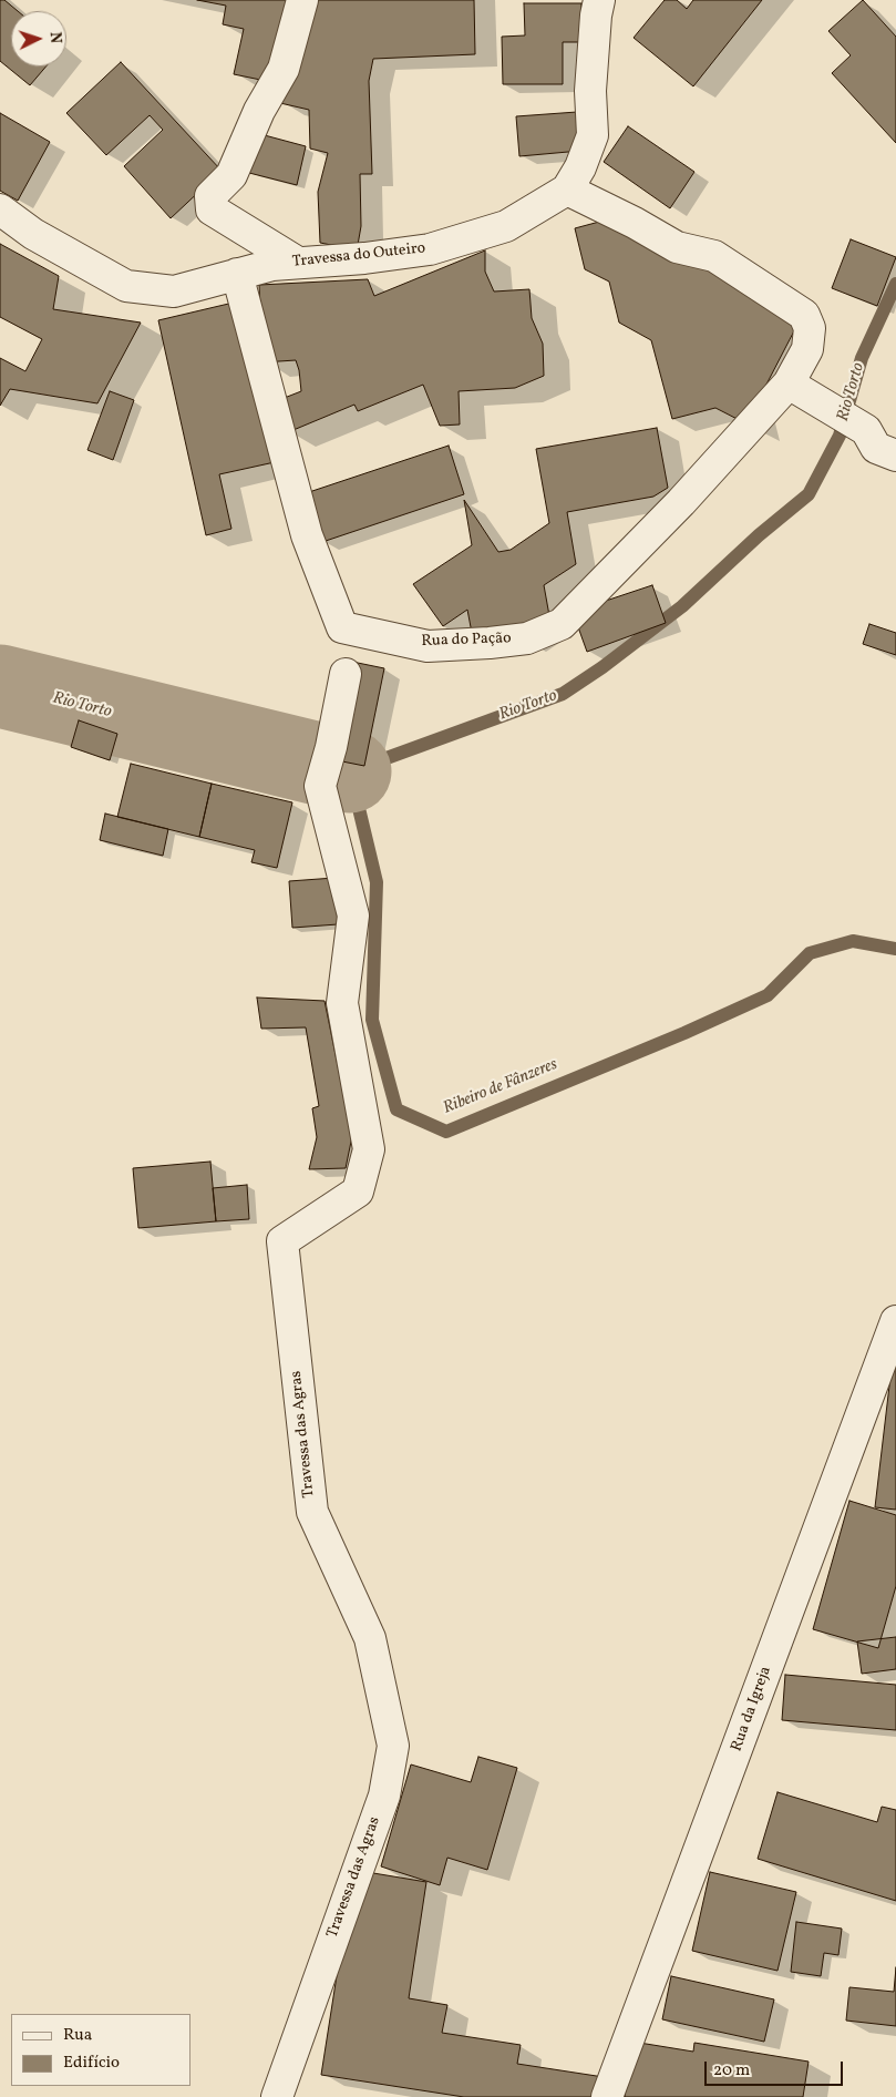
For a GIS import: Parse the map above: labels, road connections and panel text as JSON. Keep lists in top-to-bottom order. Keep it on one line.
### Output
{"streets":{"street":["Travessa do Outeiro","Rua do Pação","Travessa das Agras","Rua da Igreja"]},"crossings":[["Travessa do Outeiro","Rua do Pação"]],"water":["Rio Torto","Ribeiro de Fânzeres"],"legend":["Rua","Edifício"],"scale_bar":"20 m","north":"right"}
